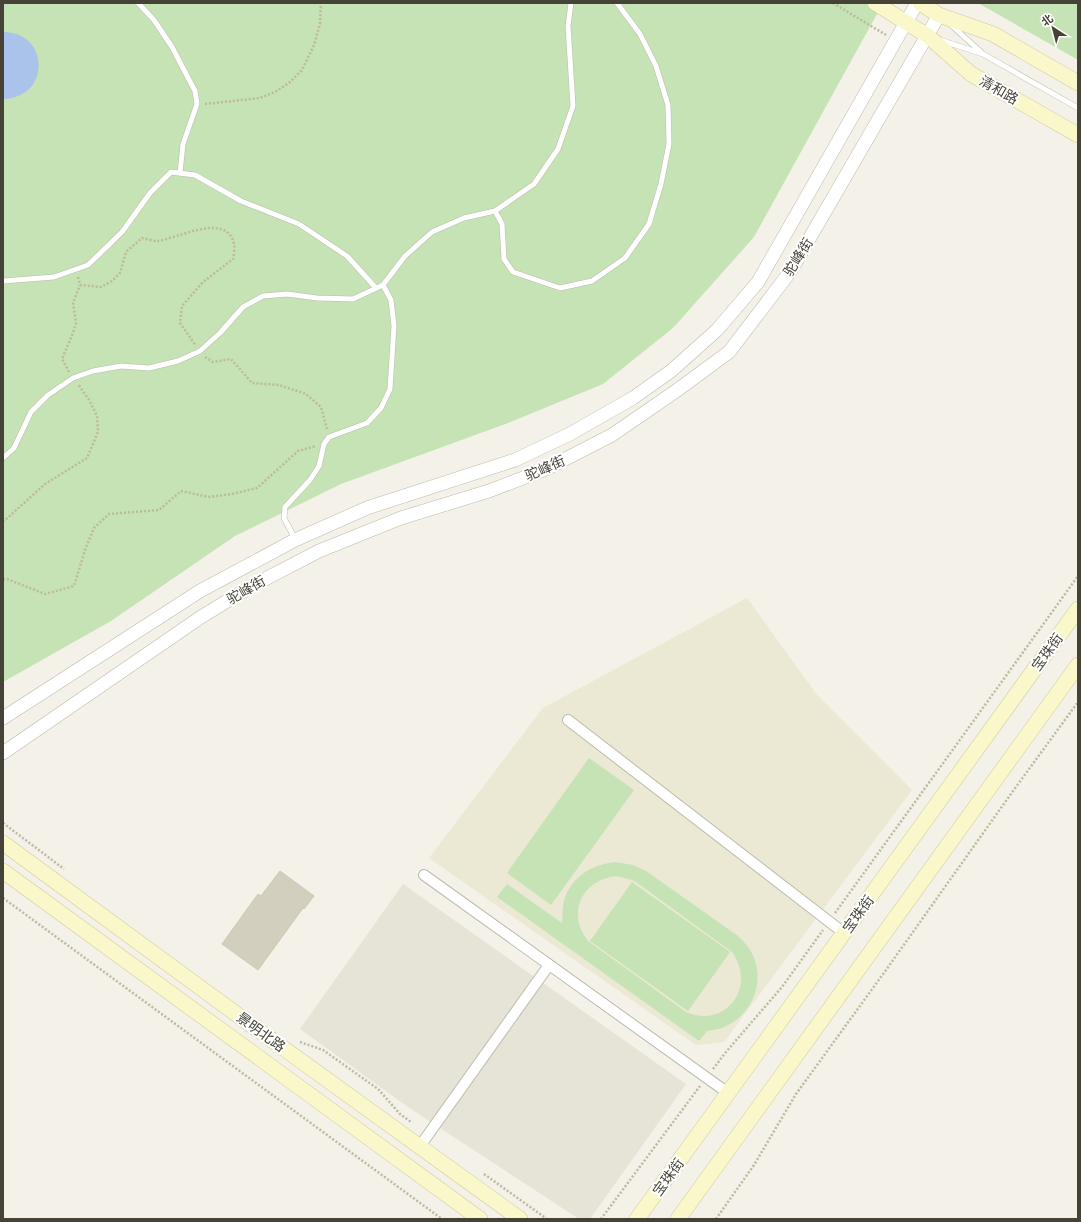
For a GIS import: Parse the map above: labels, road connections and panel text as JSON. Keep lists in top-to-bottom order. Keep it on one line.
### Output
{"streets":{"main road":["清和路","宝珠街","景明北路"],"street":["驼峰街"]},"crossings":[["清和路","驼峰街"]],"north":"top left"}
